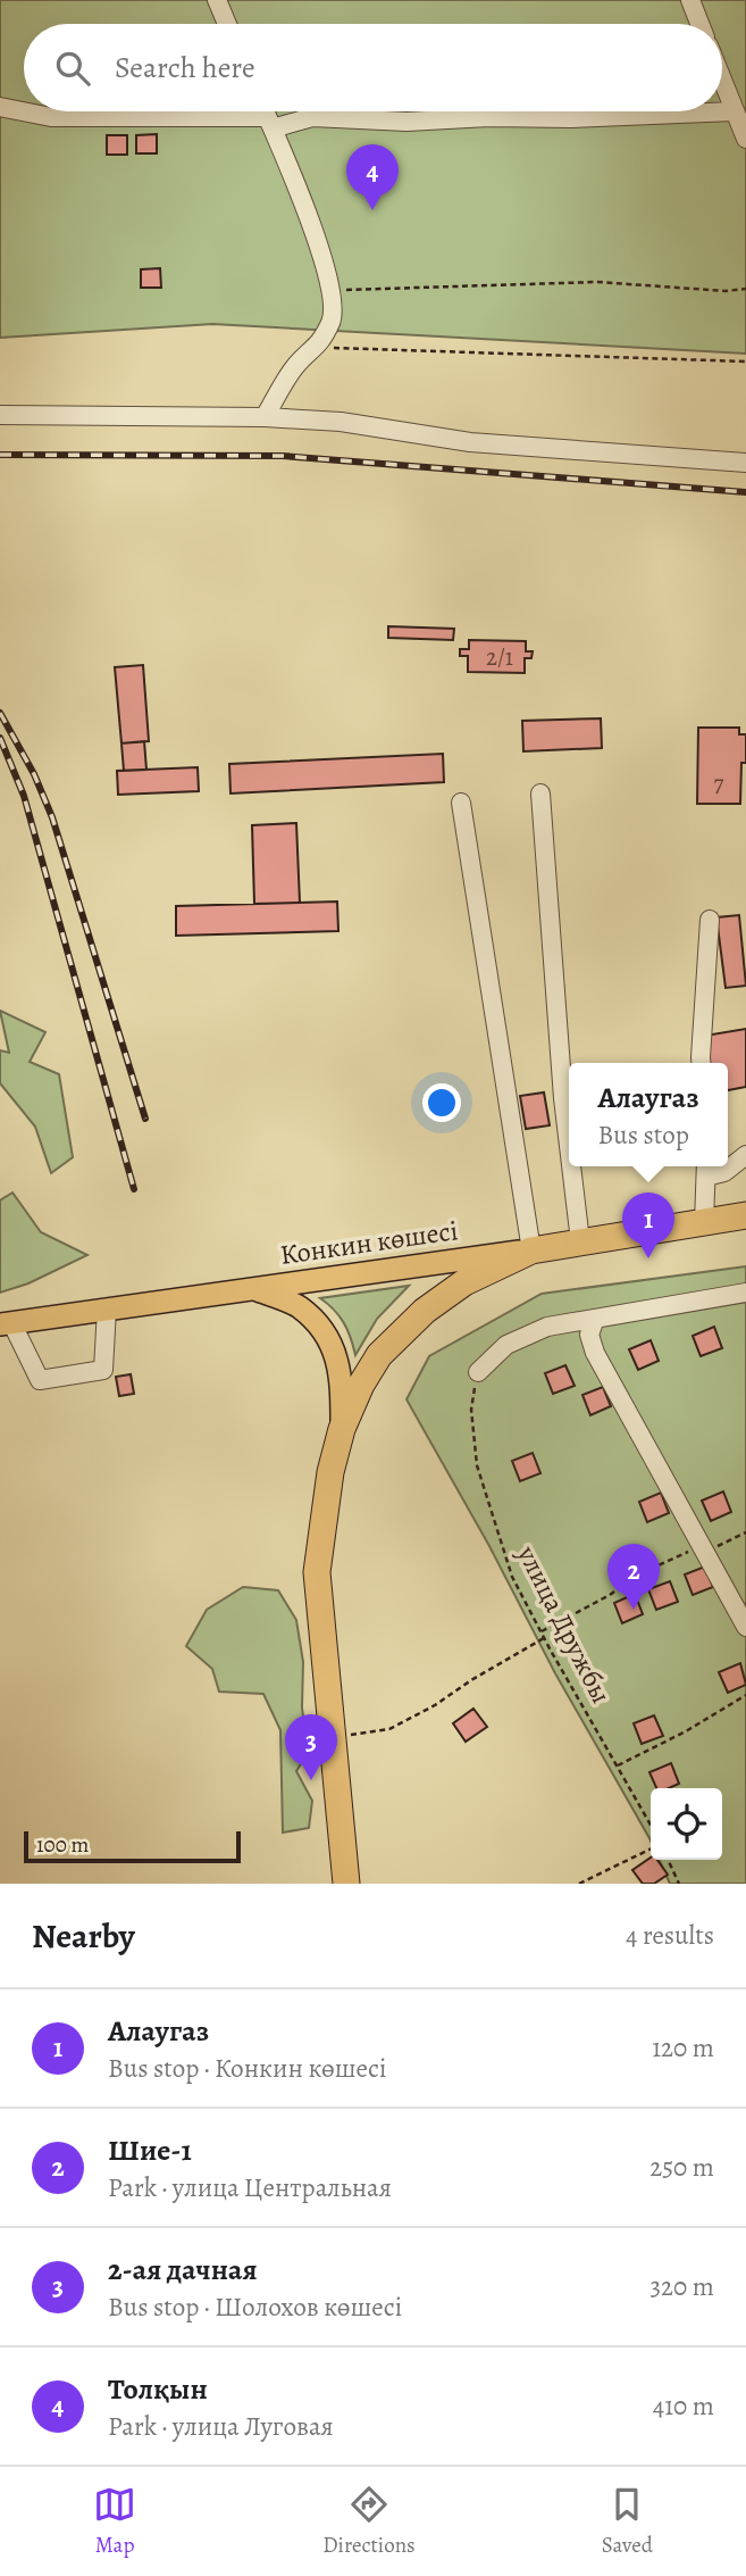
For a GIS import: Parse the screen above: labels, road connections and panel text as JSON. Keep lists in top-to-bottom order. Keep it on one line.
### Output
{"streets":{"highway":["Конкин көшесі"],"path":["улица Дружбы"]},"house_numbers":["2/1","7"],"scale_bar":"100 m","page":{"search":"Search here","pins":["4","1","2","3"],"popup":["Алаугаз","Bus stop"],"scale":"100 m","heading":["Nearby","4 results"],"list":[{"mark":"1","name":"Алаугаз","note":"Bus stop · Конкин көшесі","value":"120 m"},{"mark":"2","name":"Шие-1","note":"Park · улица Центральная","value":"250 m"},{"mark":"3","name":"2-ая дачная","note":"Bus stop · Шолохов көшесі","value":"320 m"},{"mark":"4","name":"Толқын","note":"Park · улица Луговая","value":"410 m"}],"nav":["Map","Directions","Saved"]}}
